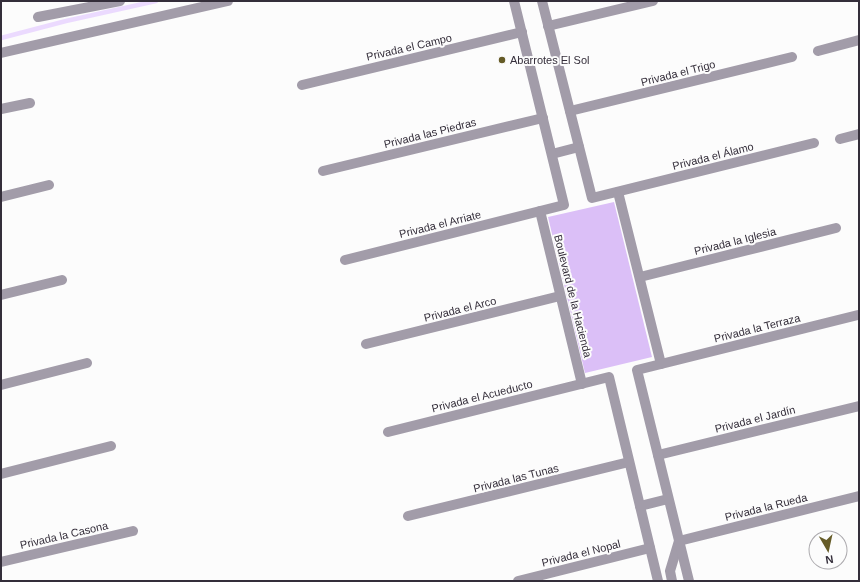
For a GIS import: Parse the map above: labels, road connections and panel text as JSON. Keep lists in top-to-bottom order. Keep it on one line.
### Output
{"streets":{"street":["Privada el Campo","Privada el Trigo","Privada las Piedras","Privada el Álamo","Privada el Arriate","Privada la Iglesia","Boulevard de la Hacienda","Privada el Arco","Privada la Terraza","Privada el Acueducto","Privada el Jardín","Privada las Tunas","Privada la Rueda","Privada la Casona","Privada el Nopal"]},"crossings":[["Privada el Arriate","Boulevard de la Hacienda"],["Boulevard de la Hacienda","Privada el Arco"],["Boulevard de la Hacienda","Privada el Acueducto"]],"places":["Abarrotes El Sol"],"north":"bottom"}
